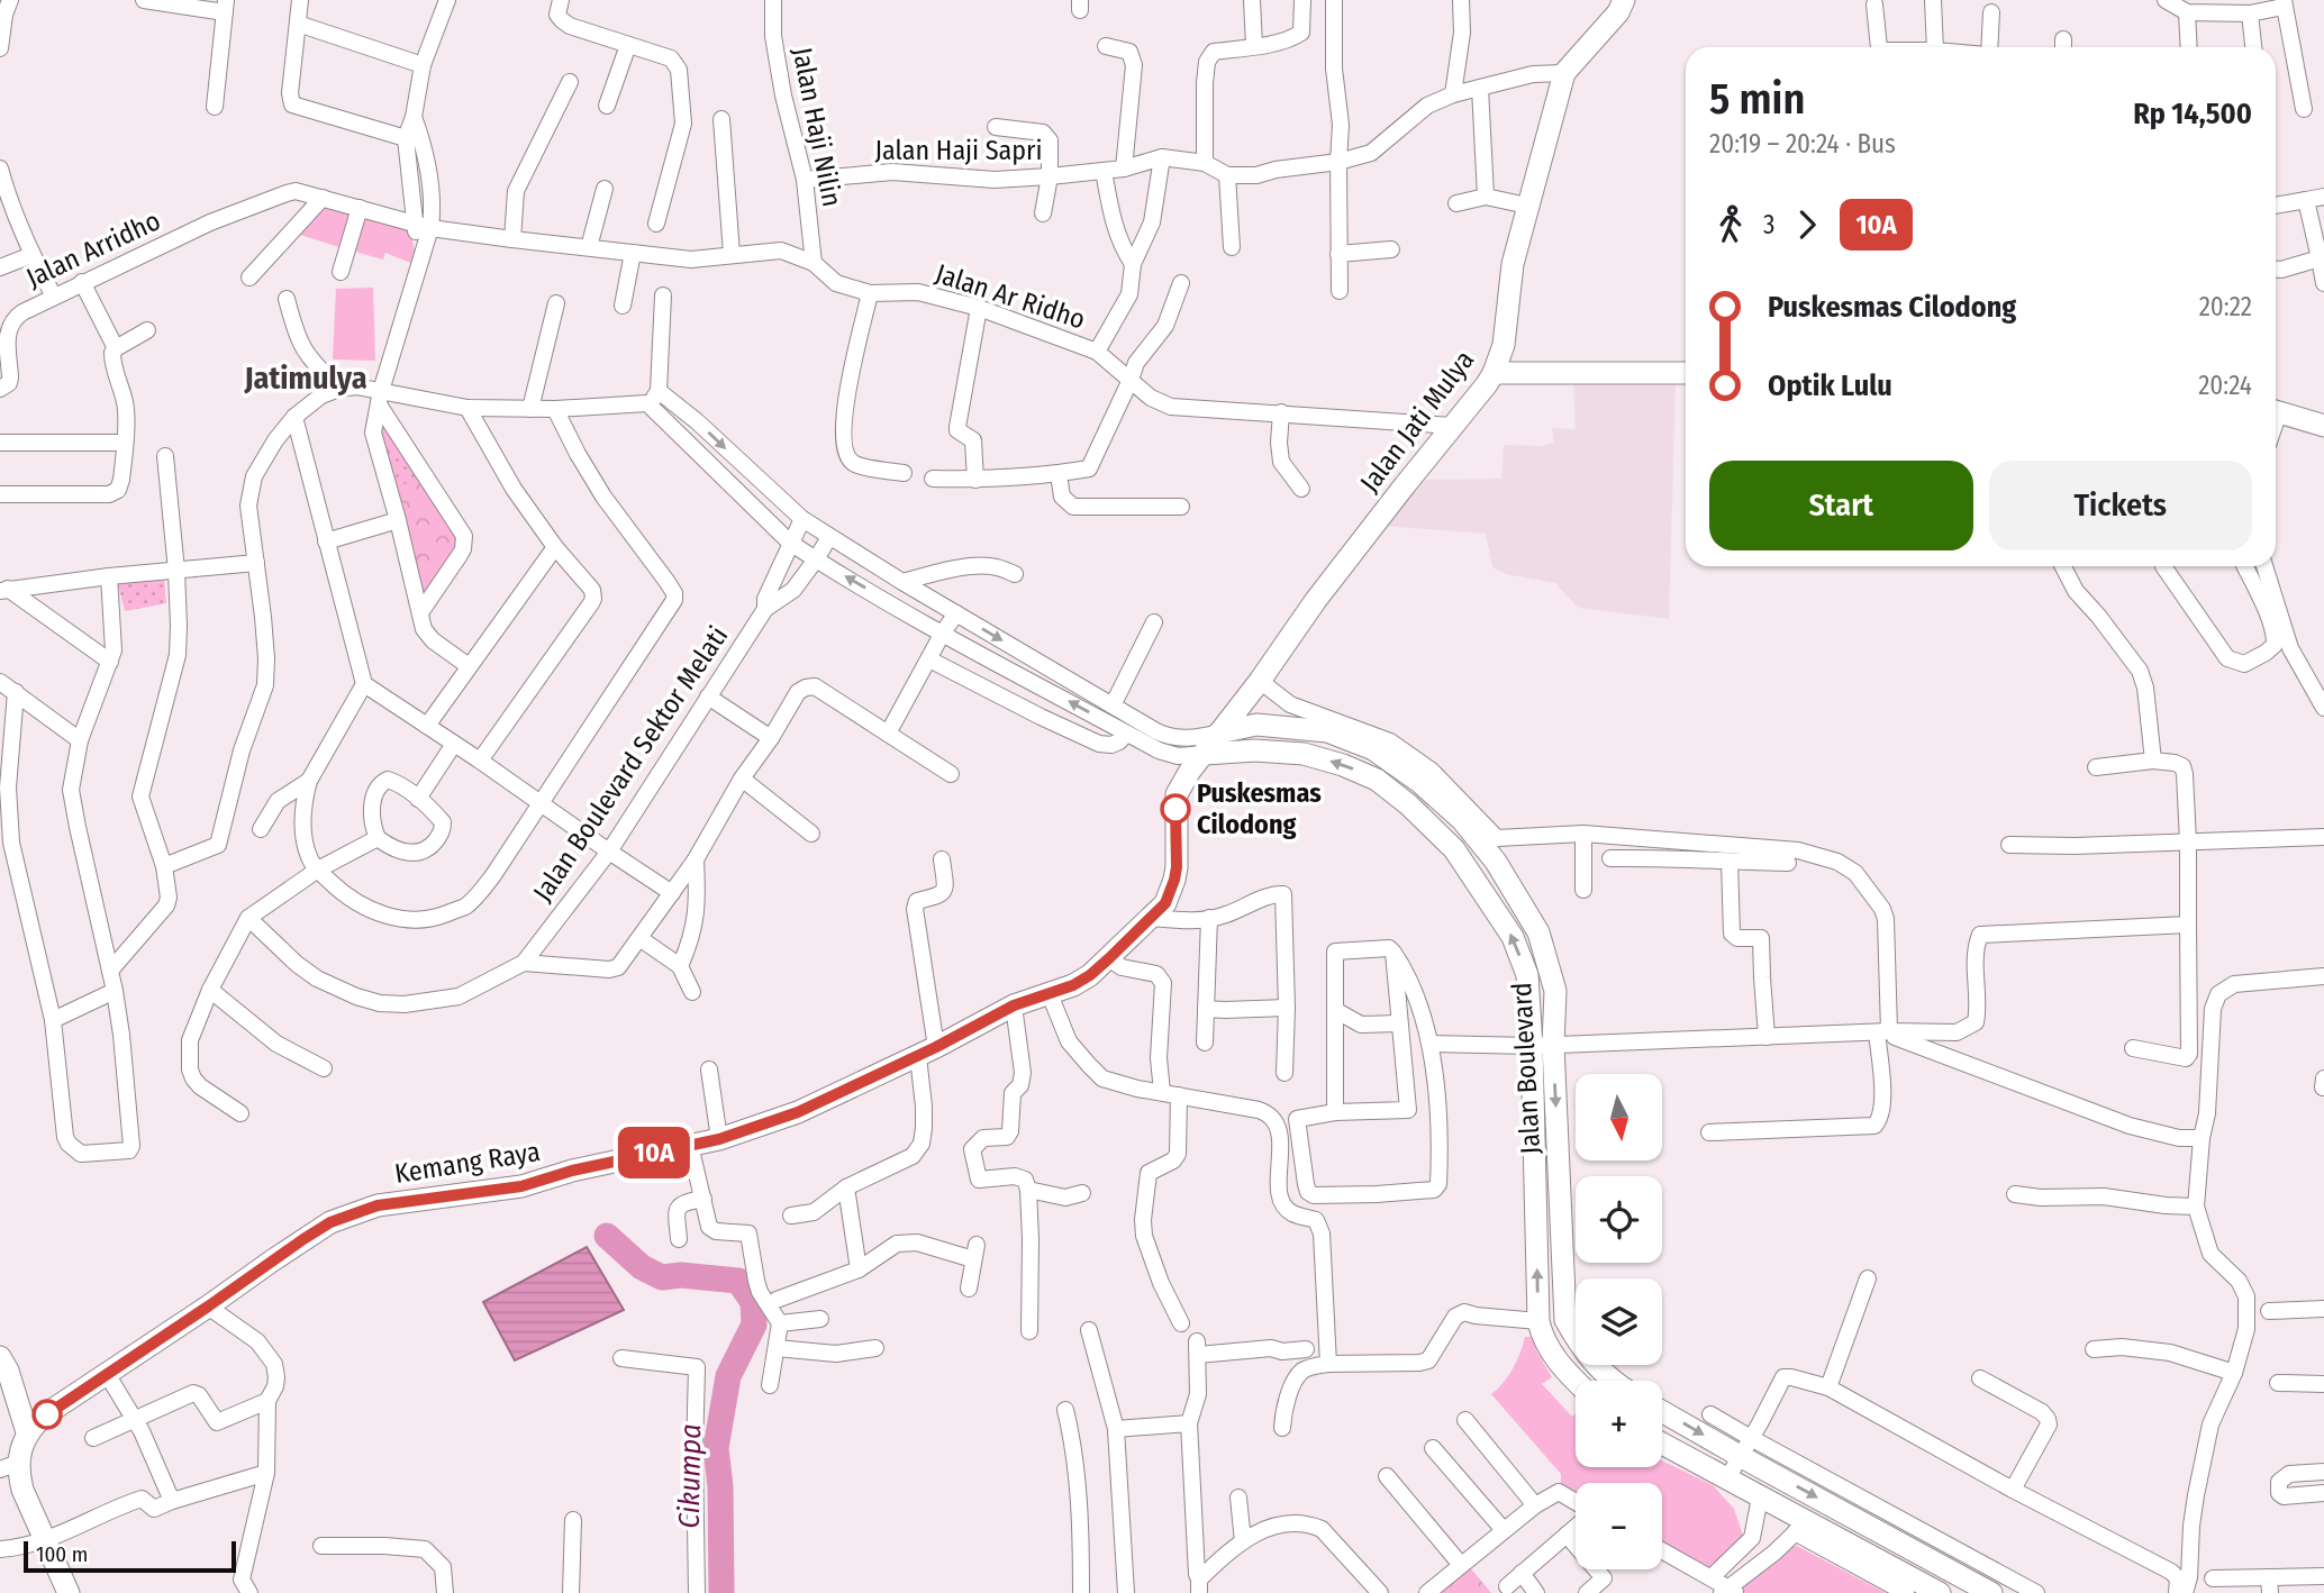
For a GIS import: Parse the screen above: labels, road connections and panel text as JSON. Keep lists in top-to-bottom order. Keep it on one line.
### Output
{"streets":{"main road":["Jalan Jati Mulya","Jalan Boulevard","Kemang Raya"],"street":["Jalan Haji Nilin","Jalan Haji Sapri","Jalan Arridho","Jalan Ar Ridho","Jalan Boulevard Sektor Melati"]},"crossings":[["Jalan Haji Nilin","Jalan Haji Sapri"],["Jalan Haji Nilin","Jalan Ar Ridho"],["Jalan Arridho","Jalan Ar Ridho"],["Jalan Ar Ridho","Jalan Jati Mulya"],["Jalan Jati Mulya","Jalan Boulevard"],["Jalan Jati Mulya","Kemang Raya"],["Jalan Boulevard","Kemang Raya"]],"districts":["Jatimulya"],"water":["Cikumpa"],"places":["Puskesmas Cilodong"],"lines":["bus line 10A"],"scale_bar":"100 m","north":"bottom","page":{"on_map":"10A","heading":["5 min","20:19 – 20:24 · Bus","Rp 14,500"],"legs":["3","10A"],"list":[{"name":"Puskesmas Cilodong","value":"20:22"},{"name":"Optik Lulu","value":"20:24"}],"buttons":["Start","Tickets"],"map_buttons":["+","−"],"scale":"100 m"}}
